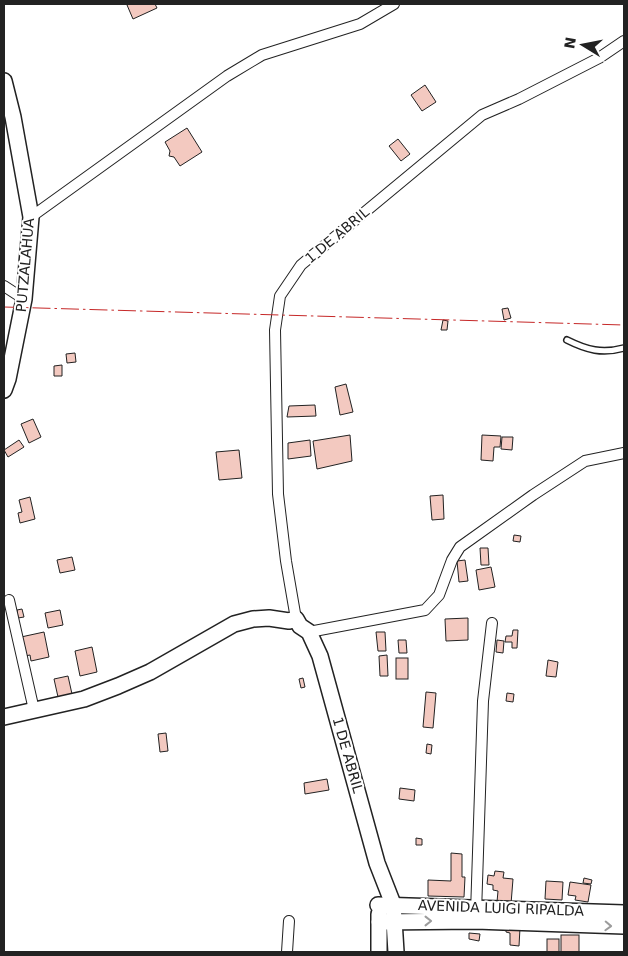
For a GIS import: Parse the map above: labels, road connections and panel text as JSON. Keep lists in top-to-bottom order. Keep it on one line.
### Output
{"streets":{"street":["1 DE ABRIL","PUTZALAHUA","AVENIDA LUIGI RIPALDA"]},"crossings":[["1 DE ABRIL","AVENIDA LUIGI RIPALDA"]],"north":"left"}
